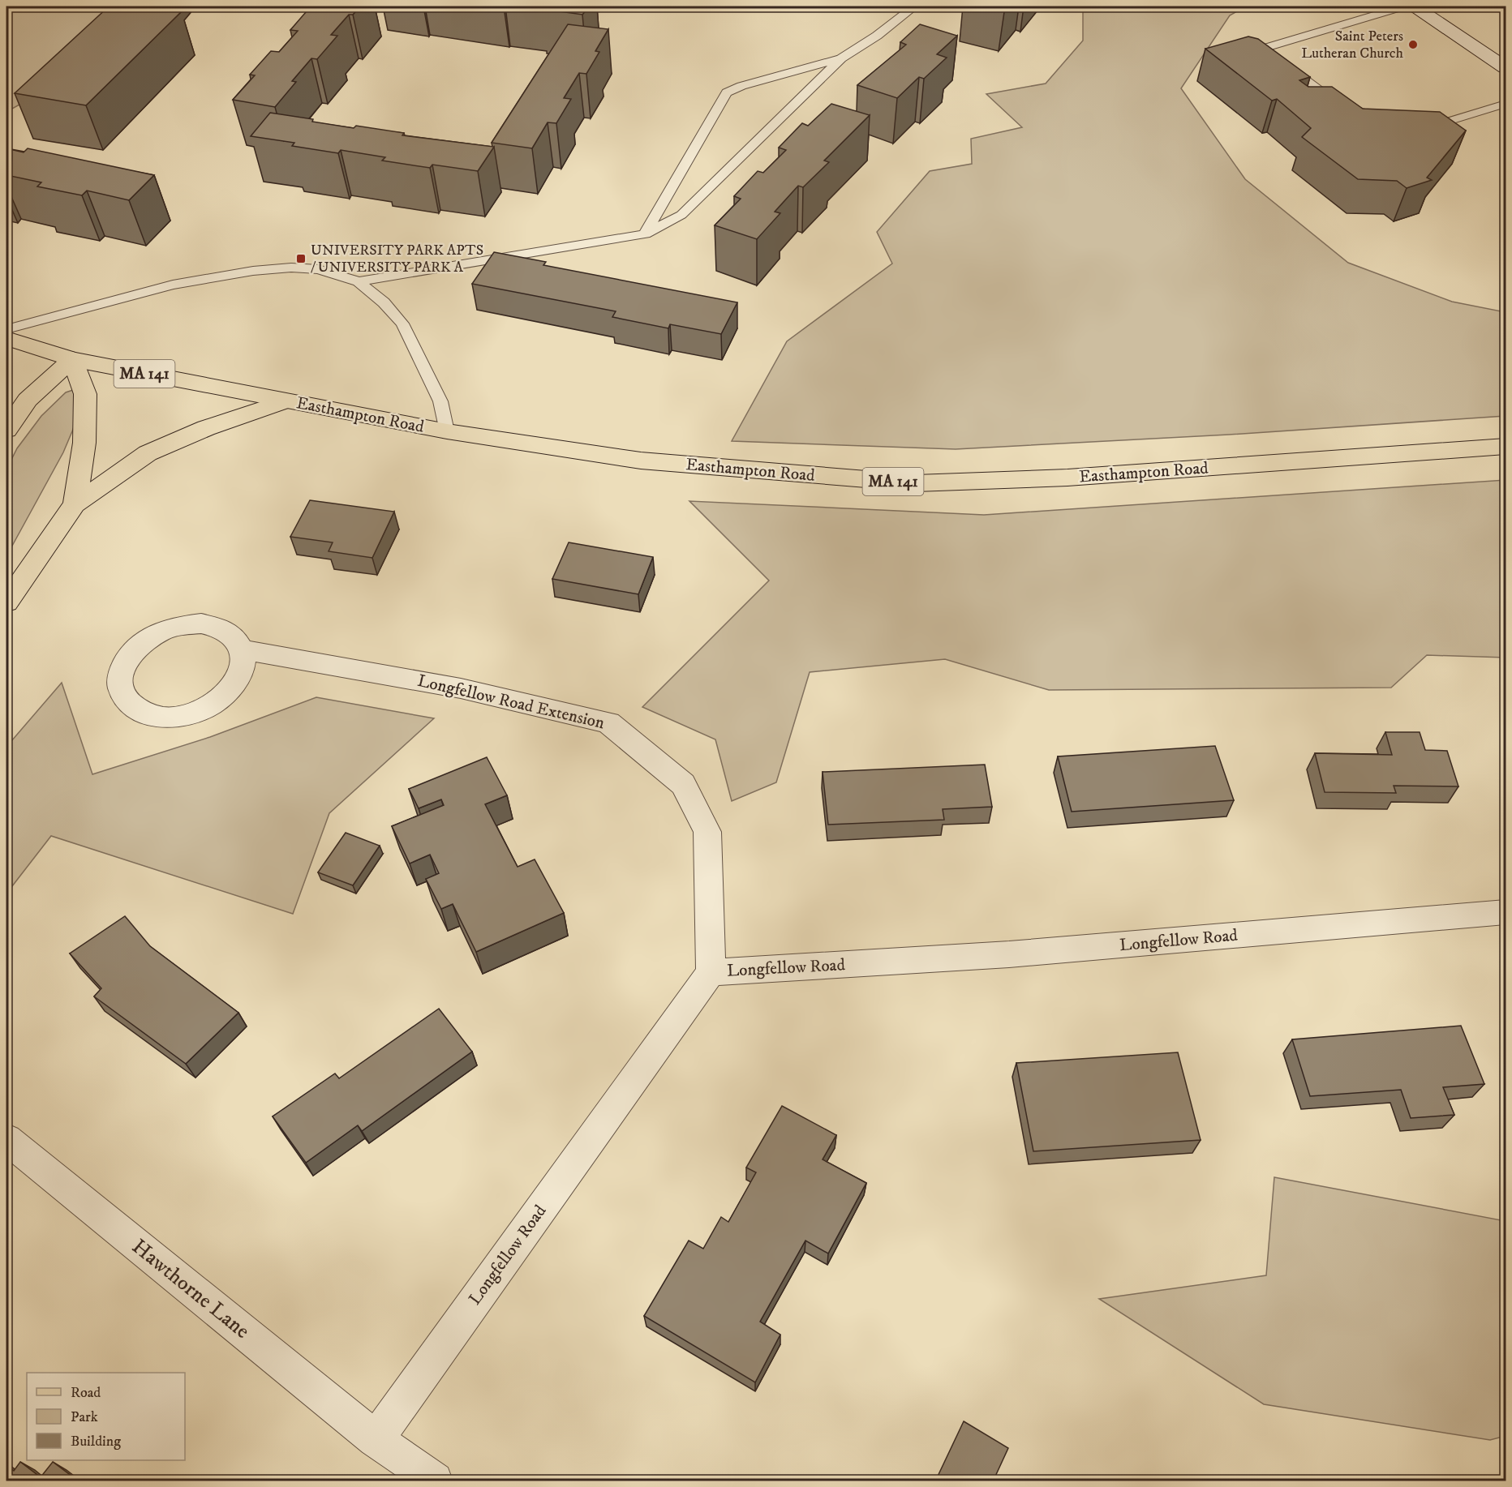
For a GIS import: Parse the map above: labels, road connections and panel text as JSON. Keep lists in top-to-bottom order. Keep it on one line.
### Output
{"streets":{"main road":["MA 141","Easthampton Road"],"street":["Longfellow Road Extension","Longfellow Road","Hawthorne Lane"]},"crossings":[["Longfellow Road Extension","Longfellow Road"],["Longfellow Road","Hawthorne Lane"]],"places":{"other":["Saint Peters Lutheran Church"],"transit":["UNIVERSITY PARK APTS / UNIVERSITY PARK A"]},"legend":["Road","Park","Building"]}
